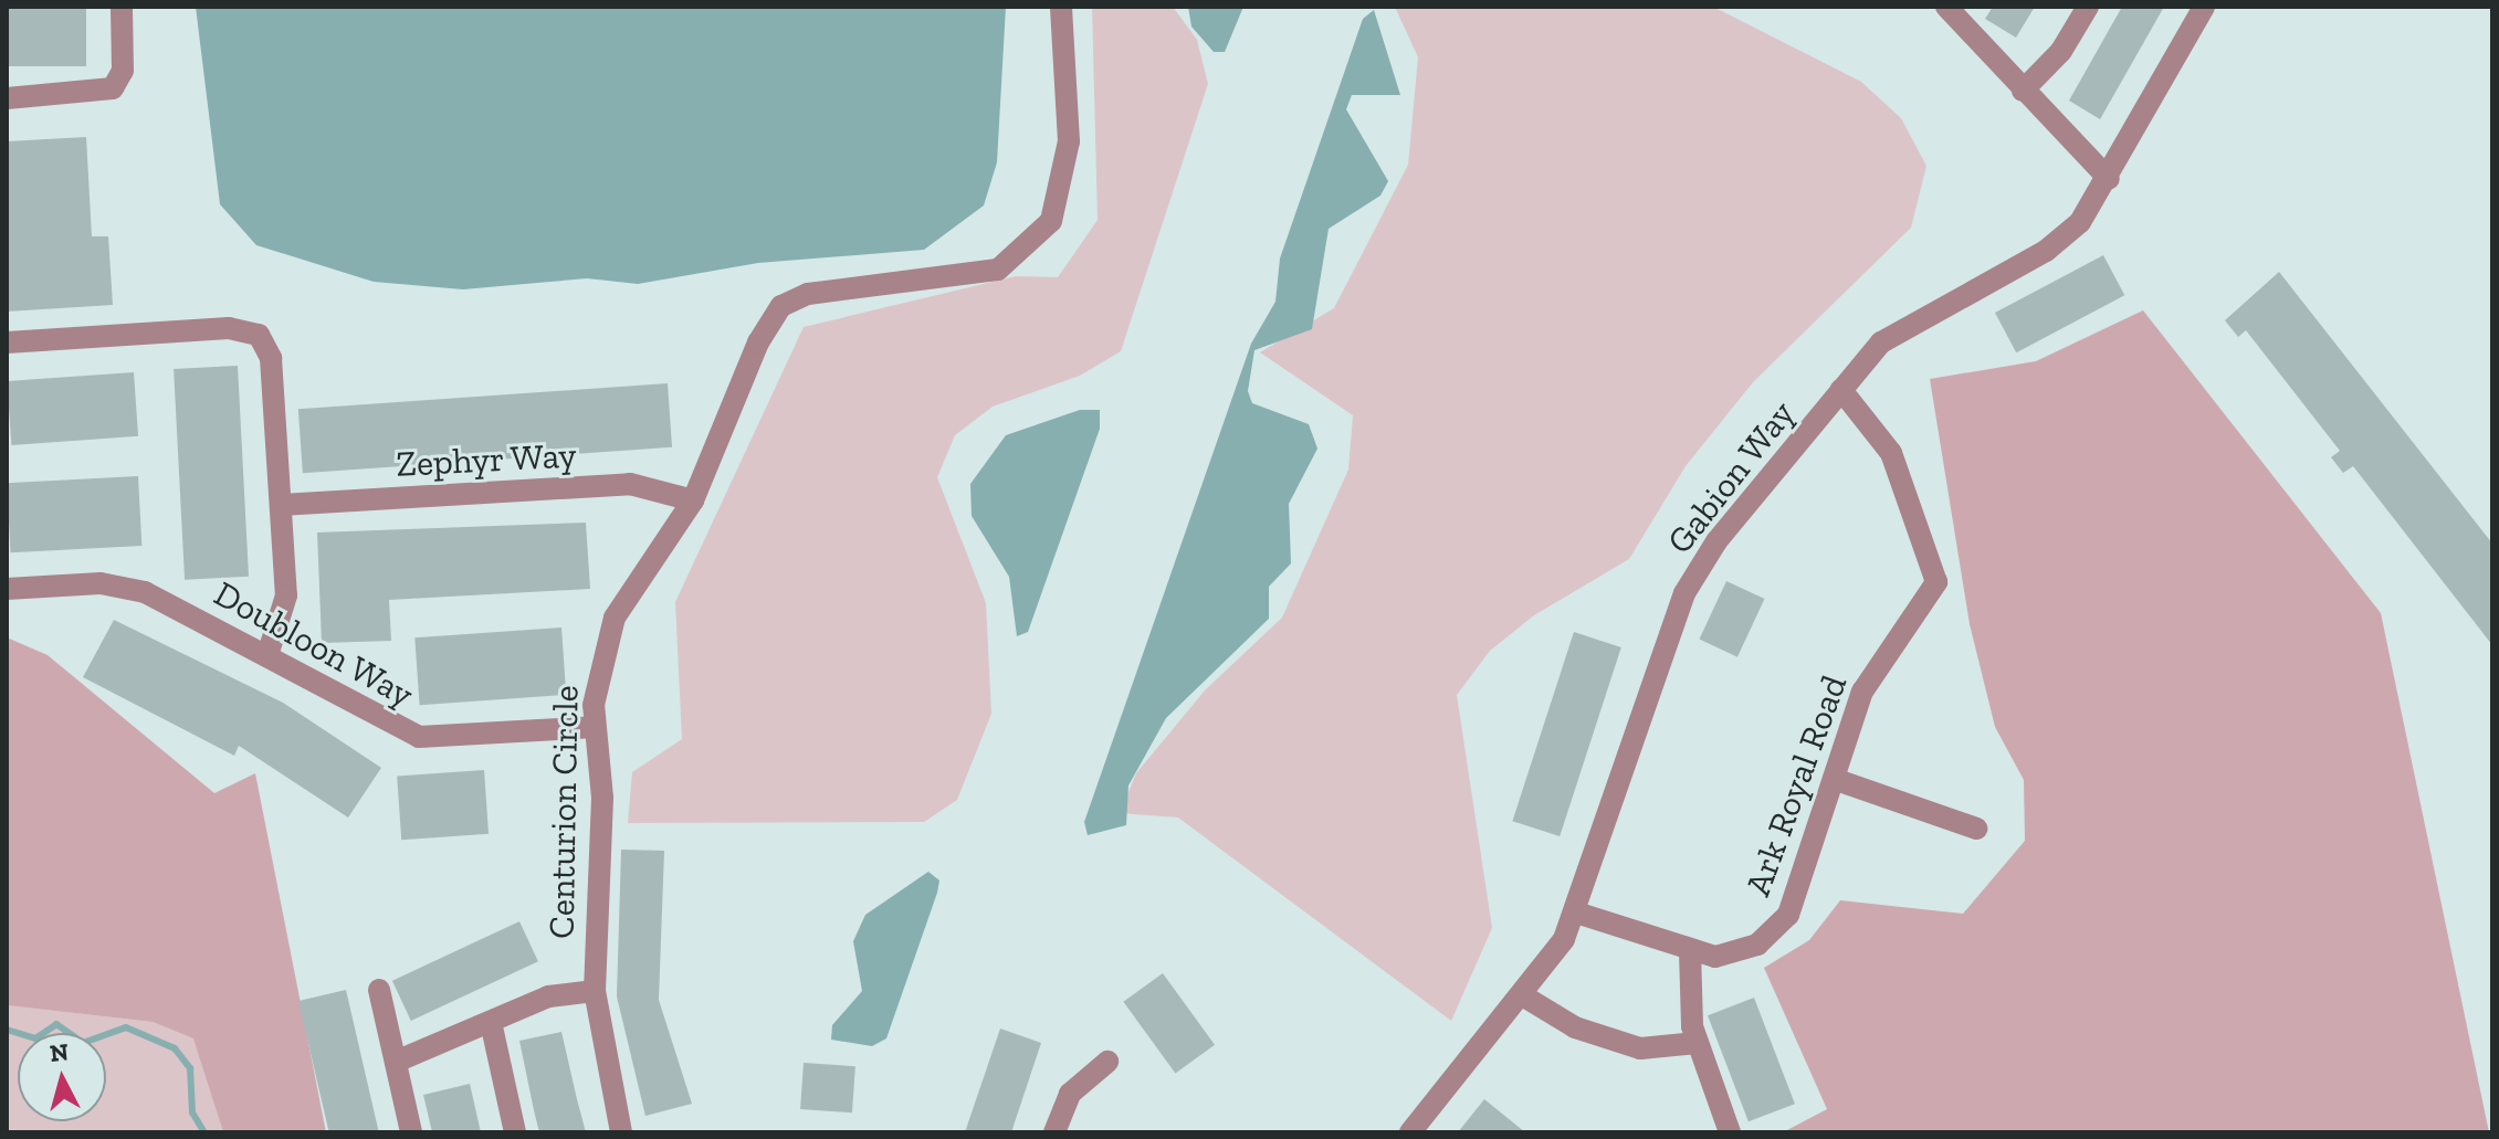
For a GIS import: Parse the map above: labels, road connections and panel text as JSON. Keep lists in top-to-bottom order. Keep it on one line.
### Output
{"streets":{"street":["Zephyr Way","Gabion Way","Doubloon Way","Ark Royal Road","Centurion Circle"]},"crossings":[["Zephyr Way","Centurion Circle"],["Gabion Way","Ark Royal Road"],["Doubloon Way","Centurion Circle"]],"north":"top"}
